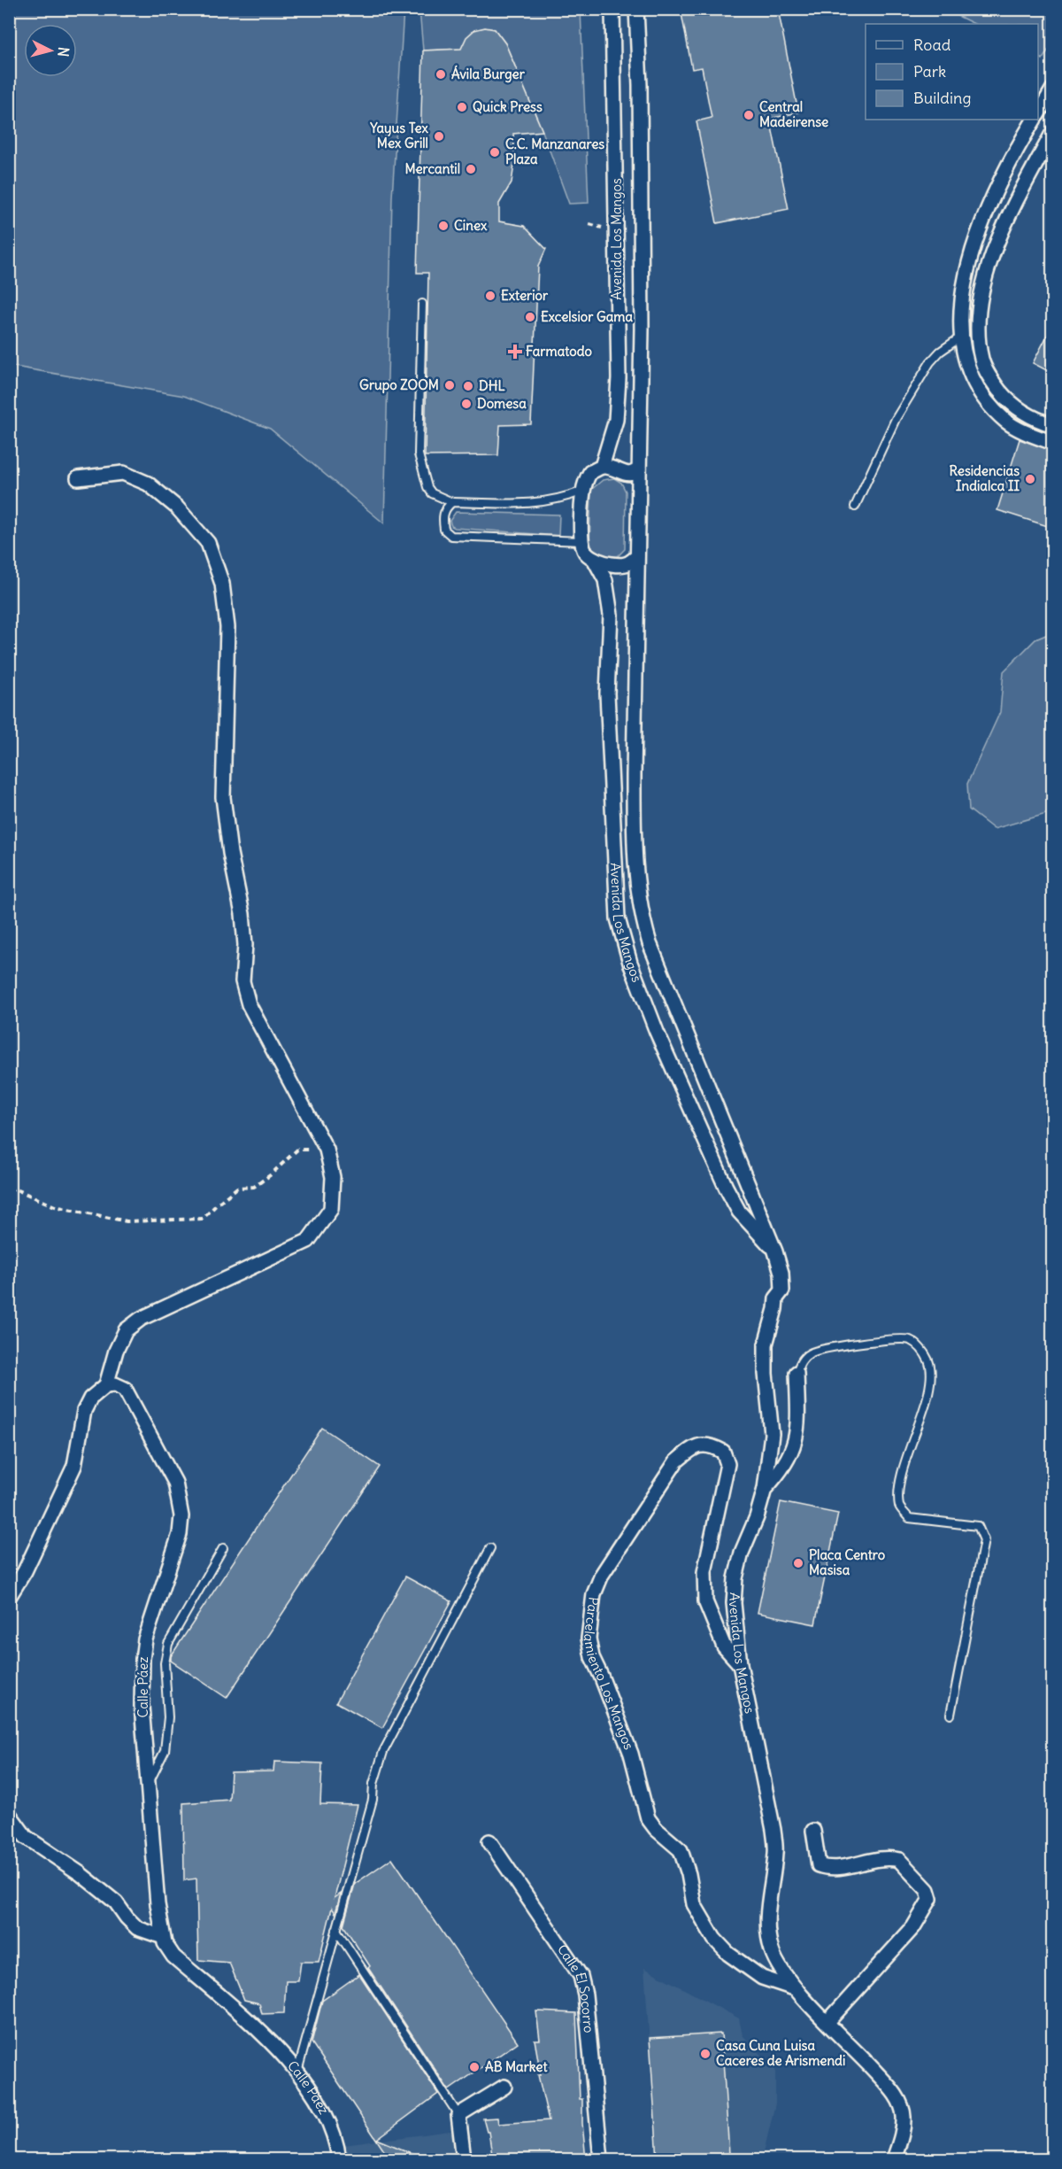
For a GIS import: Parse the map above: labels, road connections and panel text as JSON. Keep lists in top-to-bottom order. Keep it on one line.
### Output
{"streets":{"street":["Avenida Los Mangos","Parcelamiento Los Mangos","Calle Páez","Calle El Socorro"]},"crossings":[["Avenida Los Mangos","Parcelamiento Los Mangos"]],"places":{"other":["Ávila Burger","Quick Press","Central Madeirense","Yayus Tex Mex Grill","C.C. Manzanares Plaza","Mercantil","Cinex","Exterior","Excelsior Gama","Grupo ZOOM","DHL","Domesa","Residencias Indialca II","Placa Centro Masisa","Casa Cuna Luisa Caceres de Arismendi","AB Market"],"health":["Farmatodo"]},"legend":["Road","Park","Building"],"north":"right"}
